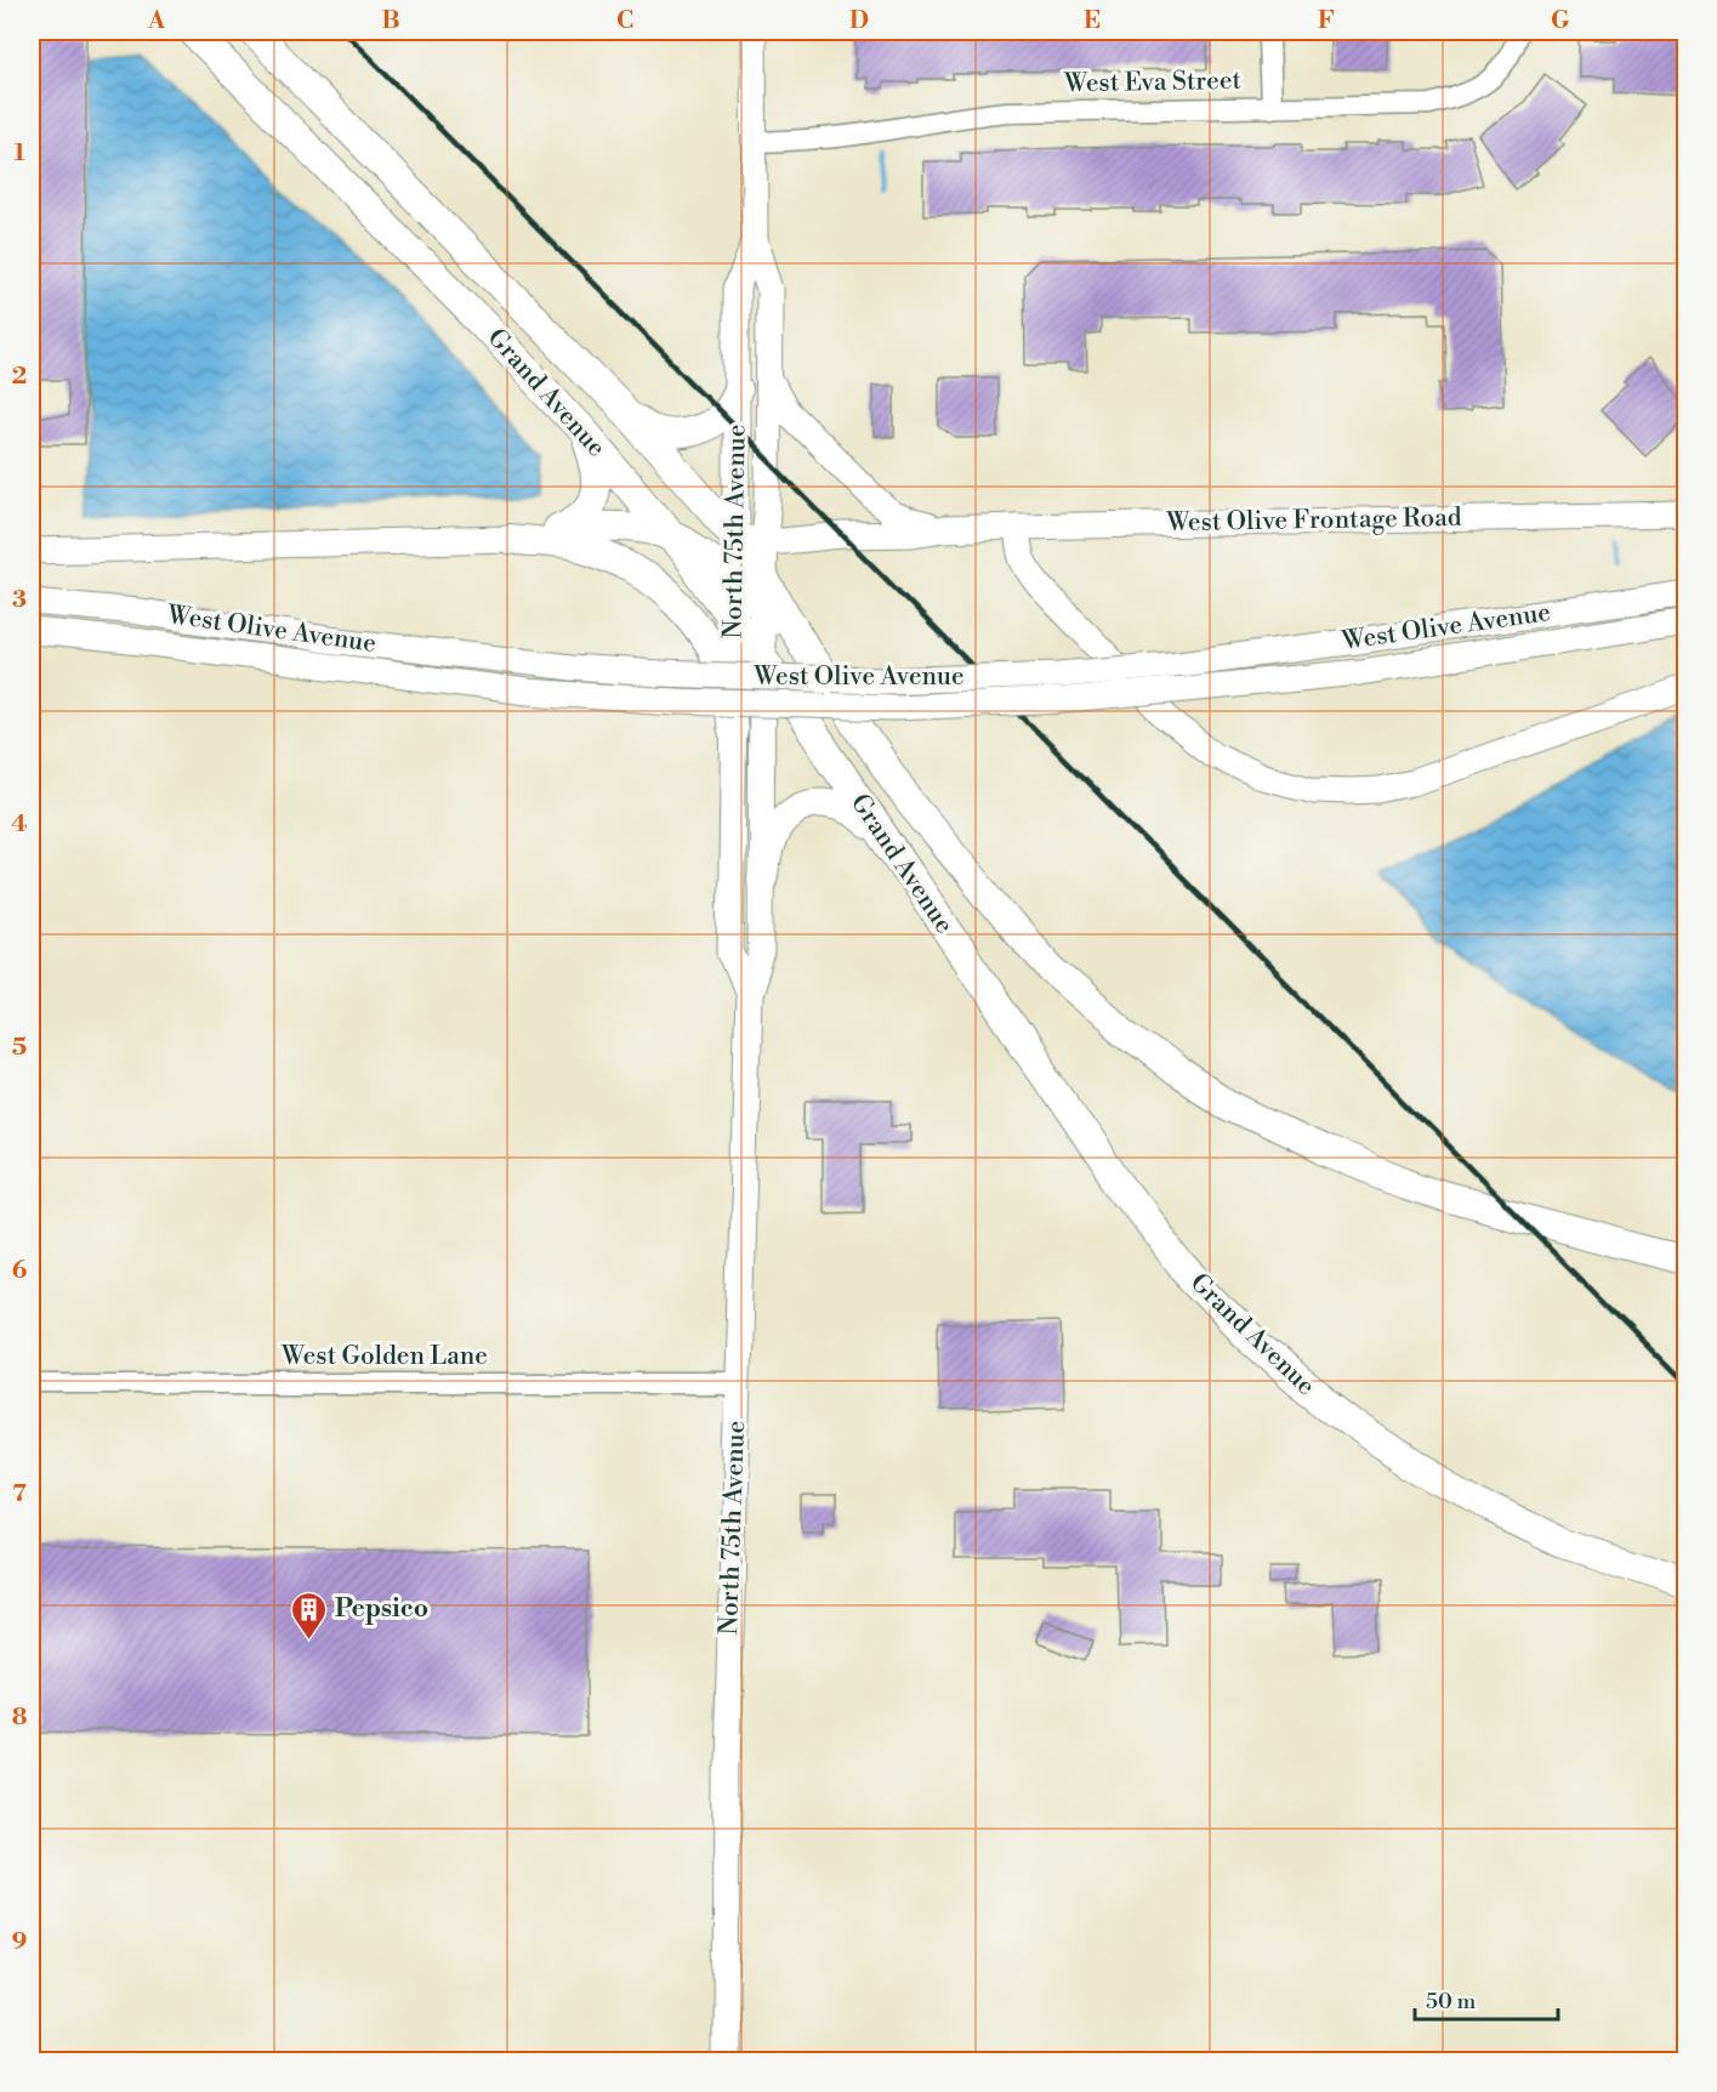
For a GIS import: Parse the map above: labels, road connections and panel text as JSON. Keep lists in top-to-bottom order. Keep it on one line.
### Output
{"streets":{"highway":["Grand Avenue"],"main road":["West Olive Frontage Road","North 75th Avenue","West Olive Avenue"],"street":["West Eva Street","West Golden Lane"]},"crossings":[["West Eva Street","North 75th Avenue"],["Grand Avenue","North 75th Avenue"],["North 75th Avenue","West Golden Lane"]],"places":{"building":["Pepsico"]},"scale_bar":"50 m","grid":{"columns":["A","B","C","D","E","F","G"],"rows":["1","2","3","4","5","6","7","8","9"]}}
